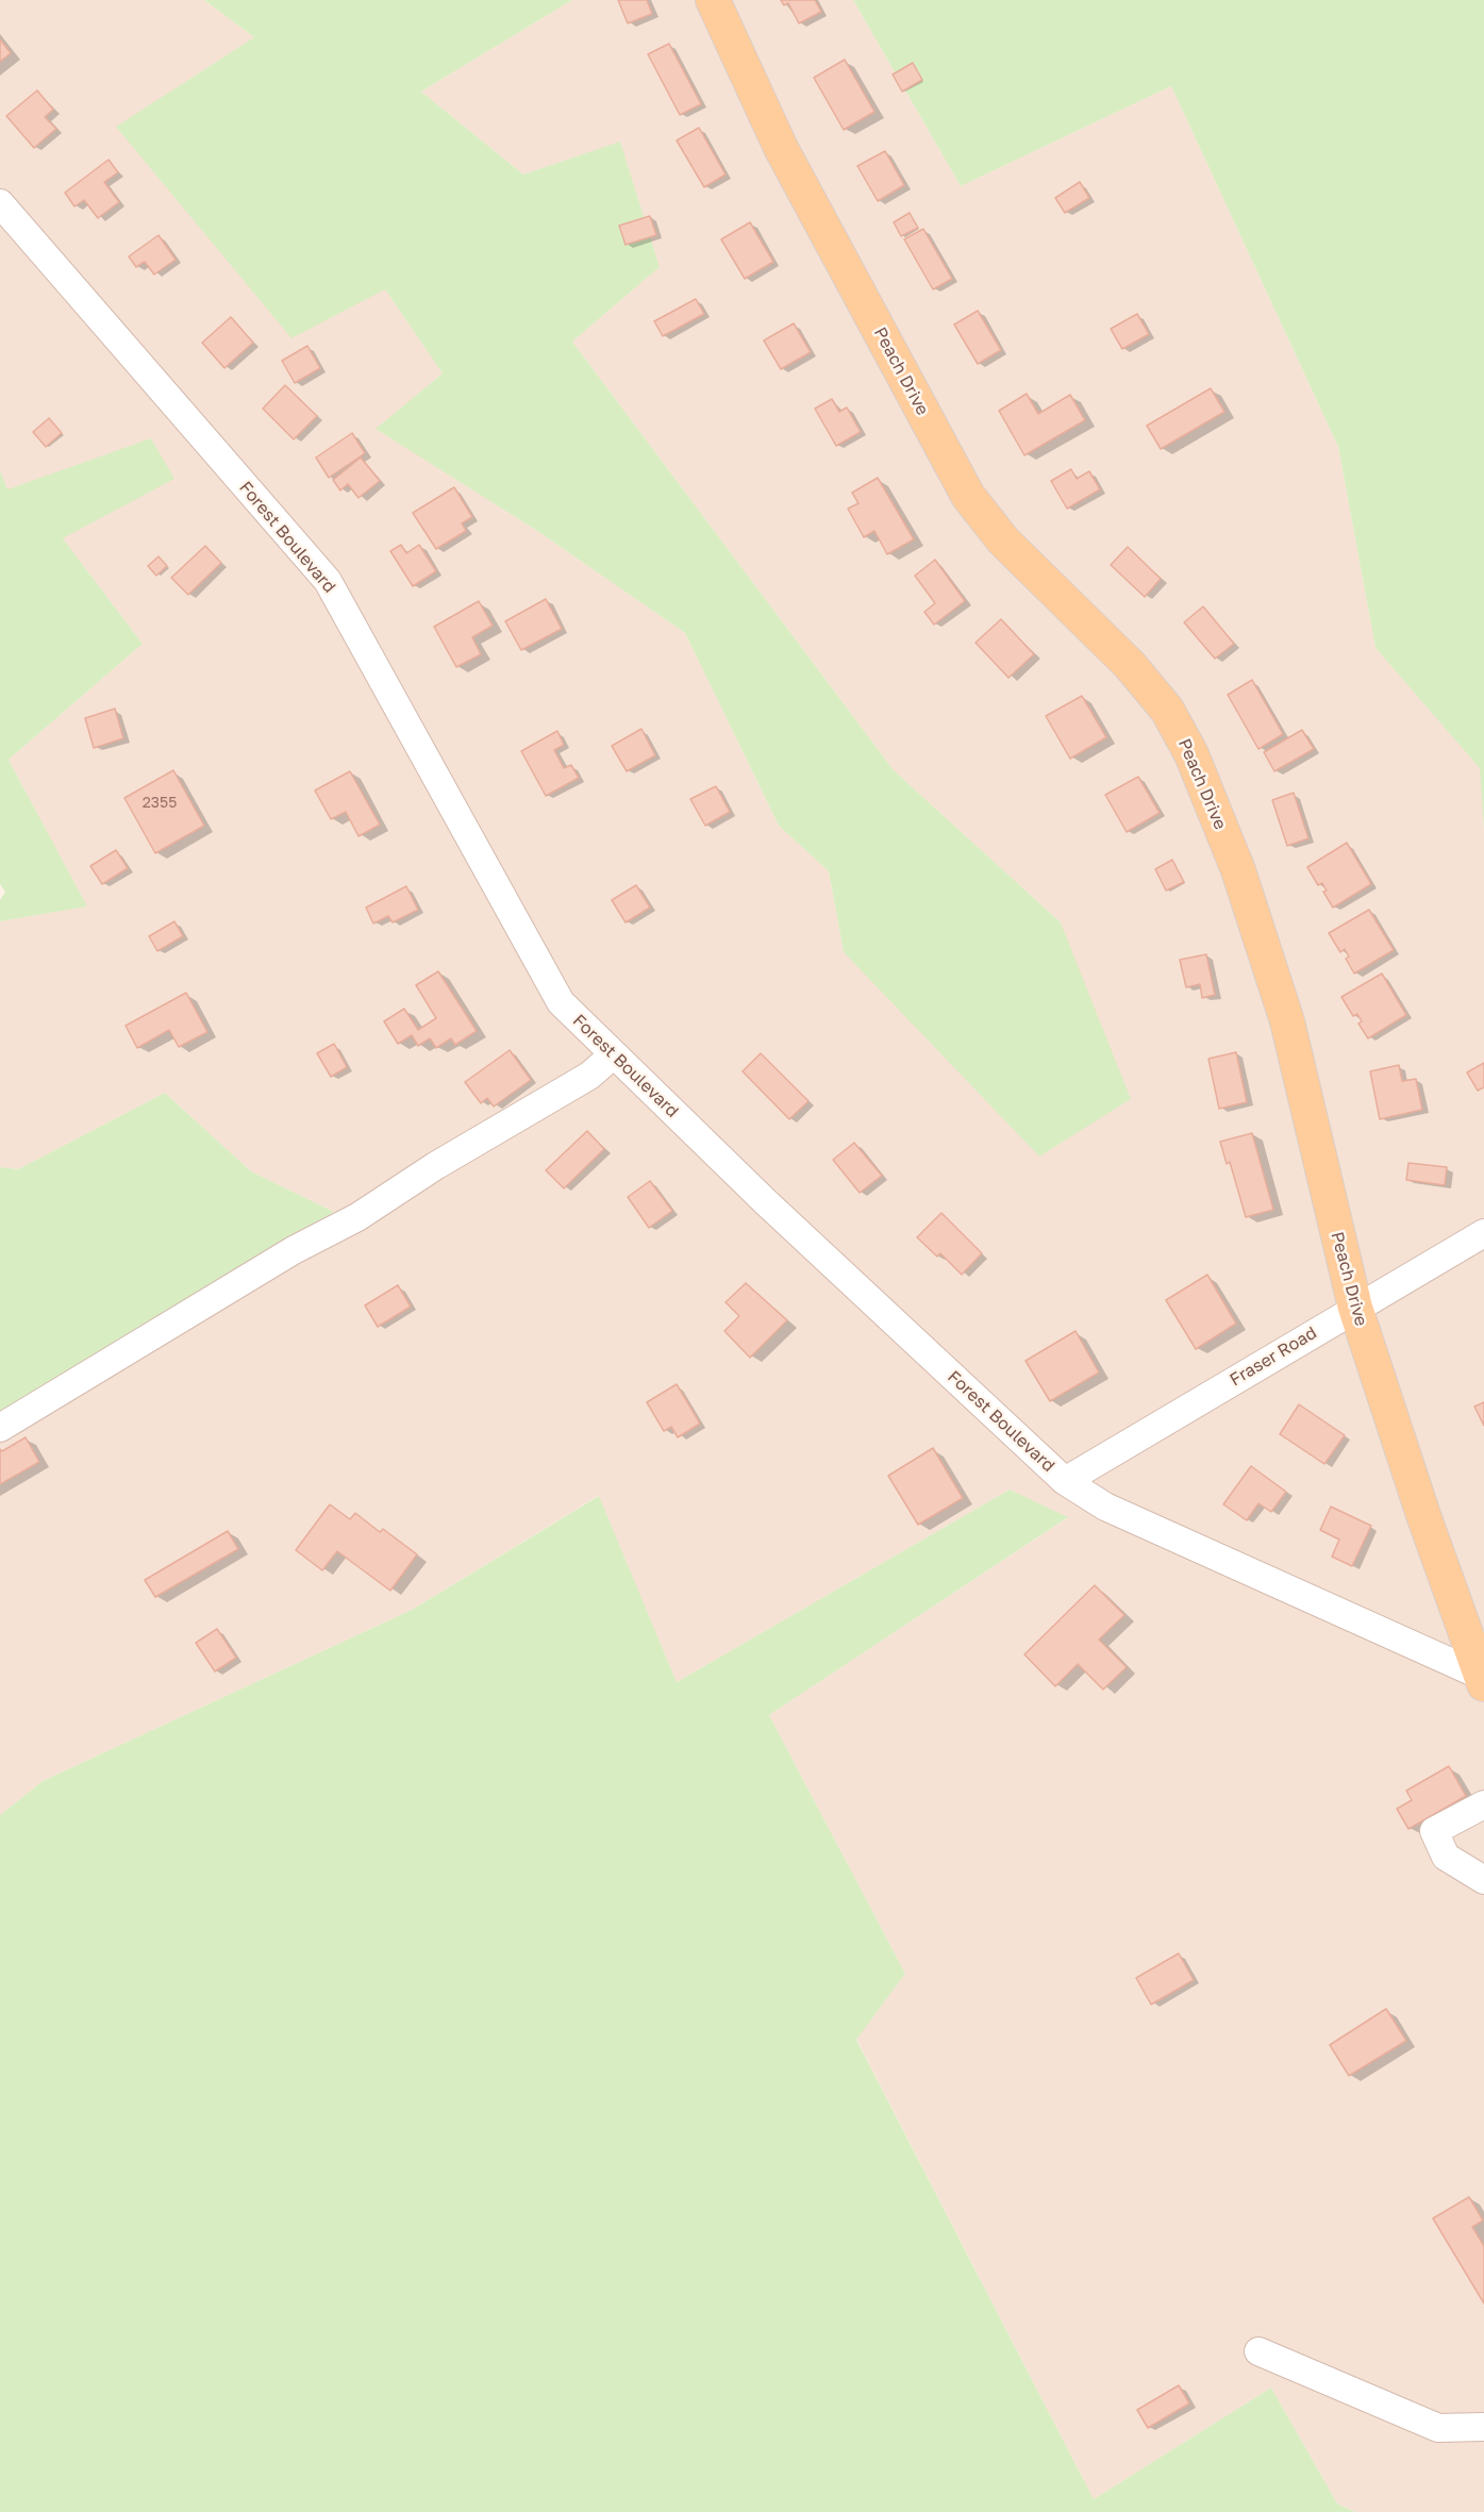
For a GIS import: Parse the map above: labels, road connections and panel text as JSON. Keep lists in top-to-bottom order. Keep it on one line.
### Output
{"streets":{"main road":["Peach Drive"],"street":["Forest Boulevard","Fraser Road"]},"crossings":[["Peach Drive","Forest Boulevard"],["Peach Drive","Fraser Road"],["Forest Boulevard","Fraser Road"]],"house_numbers":["2355"]}
